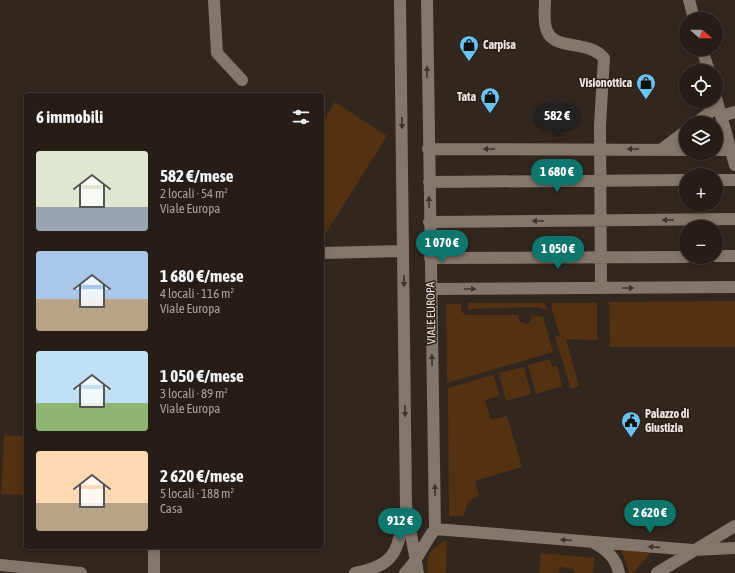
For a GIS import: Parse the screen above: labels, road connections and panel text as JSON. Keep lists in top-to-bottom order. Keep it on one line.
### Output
{"streets":{"street":["VIALE EUROPA"]},"places":{"shop":["Carpisa","Visionottica","Tata"],"public building":["Palazzo di Giustizia"]},"north":"right","page":{"map_buttons":["+","−"],"heading":"6 immobili","price":["582 €","1 680 €","1 070 €","1 050 €","2 620 €","912 €"],"list":[{"name":"582 €/mese","note":"2 locali · 54 m² · Viale Europa"},{"name":"1 680 €/mese","note":"4 locali · 116 m² · Viale Europa"},{"name":"1 050 €/mese","note":"3 locali · 89 m² · Viale Europa"},{"name":"2 620 €/mese","note":"5 locali · 188 m² · Casa"}]}}
